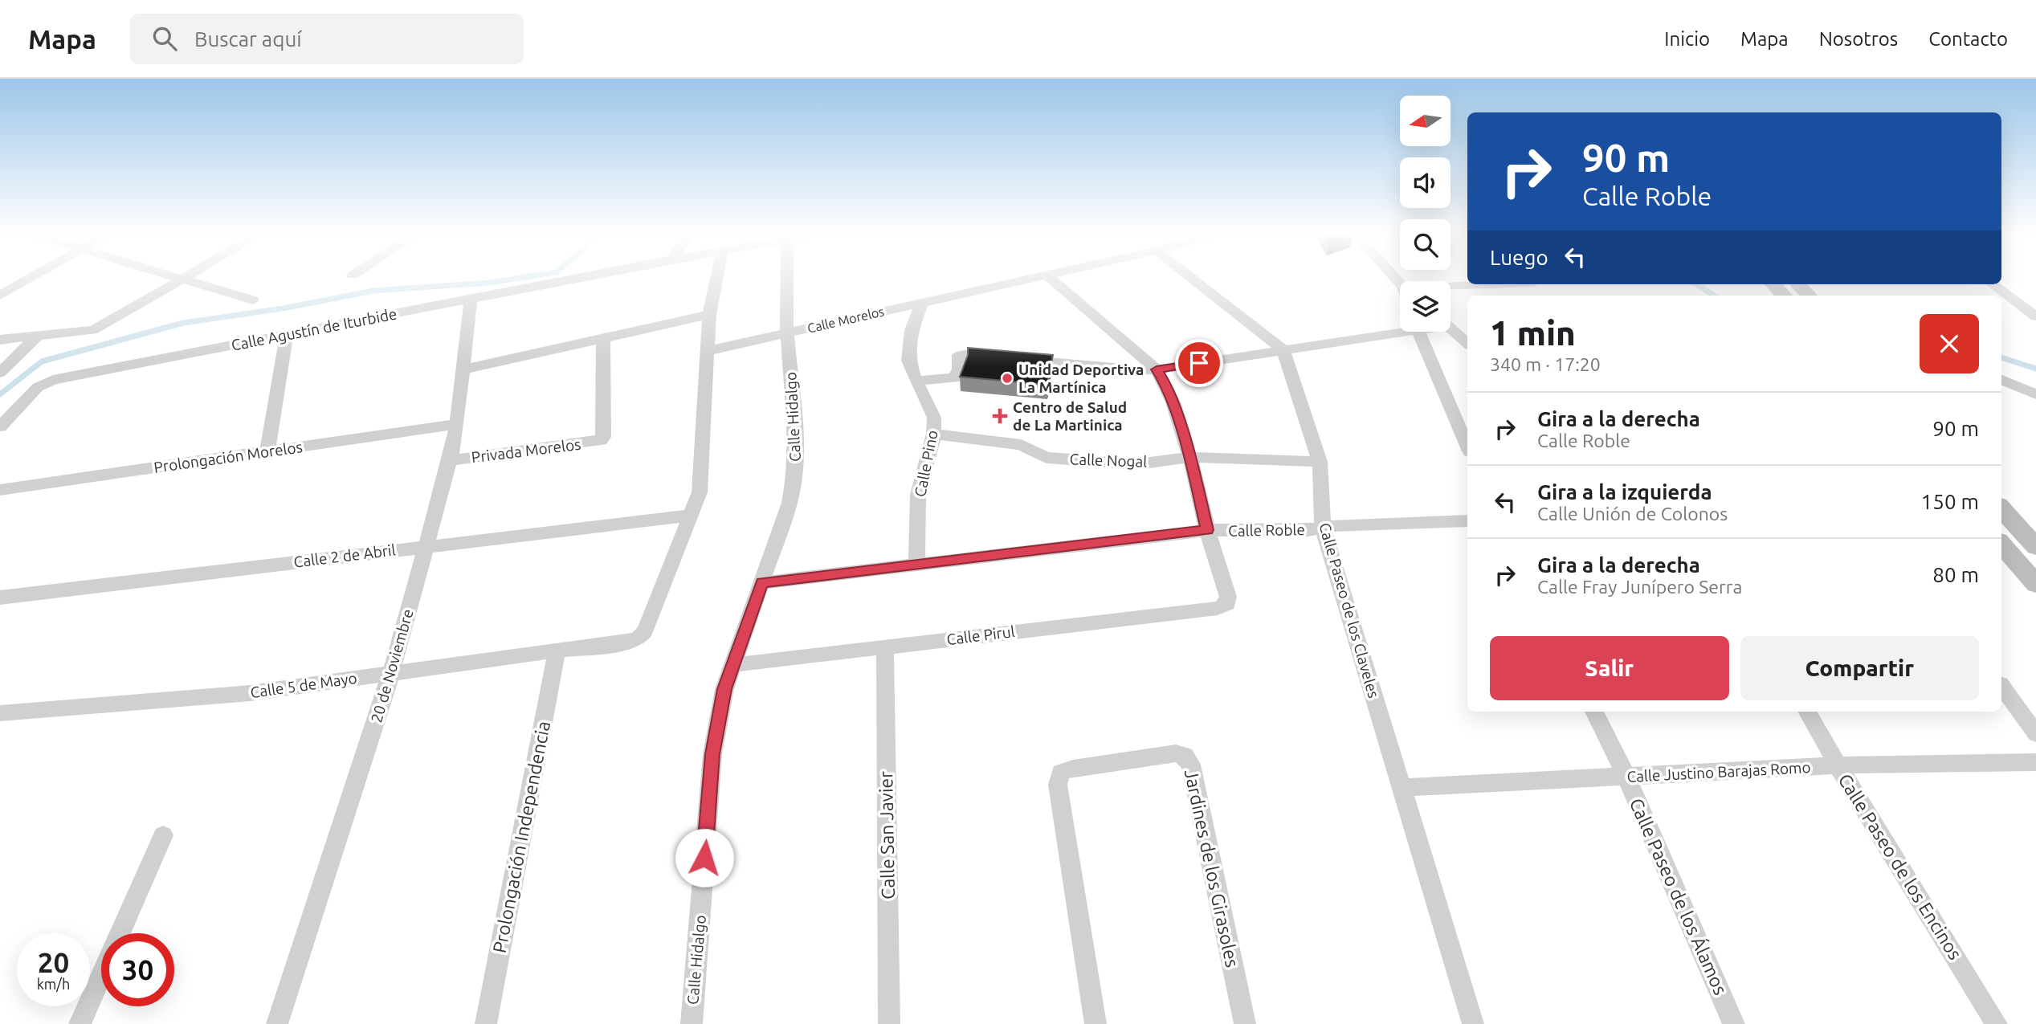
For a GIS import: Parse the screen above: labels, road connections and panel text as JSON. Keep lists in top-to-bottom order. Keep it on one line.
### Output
{"streets":{"street":["Calle Morelos","Calle Agustín de Iturbide","Calle Hidalgo","Privada Morelos","Prolongación Morelos","Calle Nogal","Calle Pino","Calle Roble","Calle 2 de Abril","Calle Paseo de los Claveles","Calle Pirul","20 de Noviembre","Calle 5 de Mayo","Calle Justino Barajas Romo","Calle San Javier","Prolongación Independencia","Calle Paseo de los Encinos","Jardines de los Girasoles","Calle Paseo de los Álamos"]},"crossings":[["Calle Morelos","Calle Hidalgo"],["Calle Morelos","Calle Pino"],["Calle Agustín de Iturbide","20 de Noviembre"],["Calle Hidalgo","Calle Roble"],["Calle Hidalgo","Calle Pirul"],["Privada Morelos","20 de Noviembre"],["Prolongación Morelos","20 de Noviembre"],["Calle Nogal","Calle Pino"],["Calle Nogal","Calle Paseo de los Claveles"],["Calle Pino","Calle Roble"],["Calle Roble","Calle Paseo de los Claveles"],["Calle Roble","Calle Pirul"],["Calle 2 de Abril","20 de Noviembre"],["Calle 2 de Abril","Calle 5 de Mayo"],["Calle Paseo de los Claveles","Calle Justino Barajas Romo"],["Calle Pirul","Calle San Javier"],["20 de Noviembre","Calle 5 de Mayo"],["Calle 5 de Mayo","Prolongación Independencia"],["Calle Justino Barajas Romo","Calle Paseo de los Encinos"],["Calle Justino Barajas Romo","Calle Paseo de los Álamos"]],"places":{"other":["Unidad Deportiva La Martínica"],"health":["Centro de Salud de La Martinica"]},"north":"left","page":{"header":"Mapa","search":"Buscar aquí","nav":["Inicio","Mapa","Nosotros","Contacto"],"turn":["90 m","Calle Roble"],"then":"Luego","heading":["1 min","340 m · 17:20"],"list":[{"name":"Gira a la derecha","note":"Calle Roble","value":"90 m"},{"name":"Gira a la izquierda","note":"Calle Unión de Colonos","value":"150 m"},{"name":"Gira a la derecha","note":"Calle Fray Junípero Serra","value":"80 m"}],"buttons":["Salir","Compartir"],"speed":"20 km/h","limit":"30"}}
